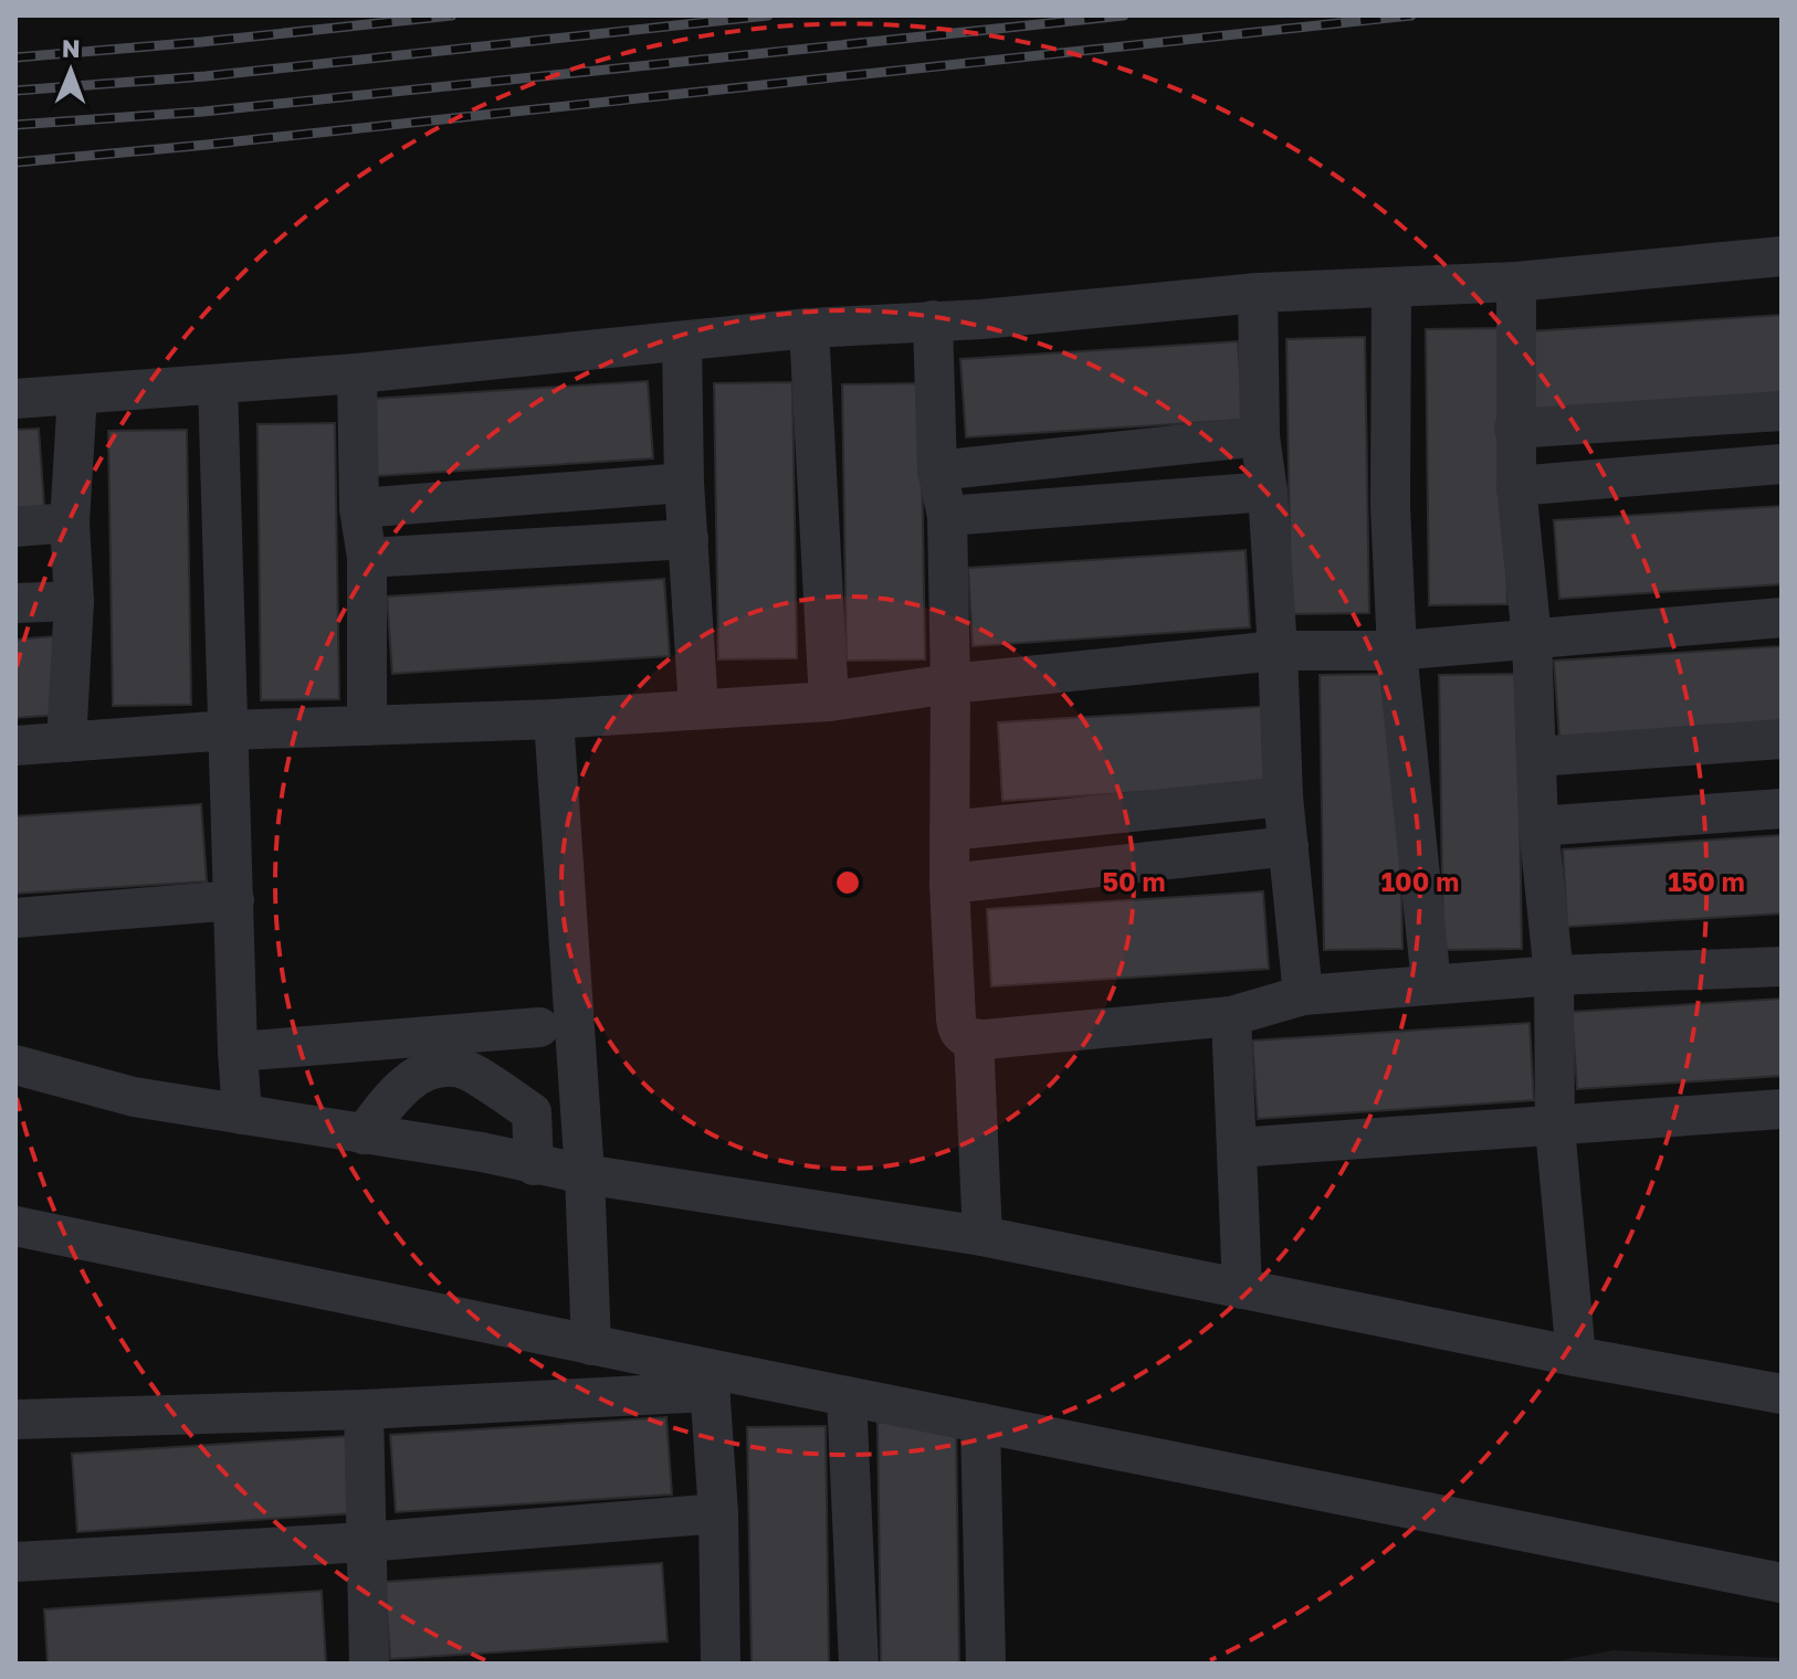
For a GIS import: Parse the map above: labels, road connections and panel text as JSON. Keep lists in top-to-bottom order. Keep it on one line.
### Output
{"north":"top","rings":["50 m","100 m","150 m"]}
